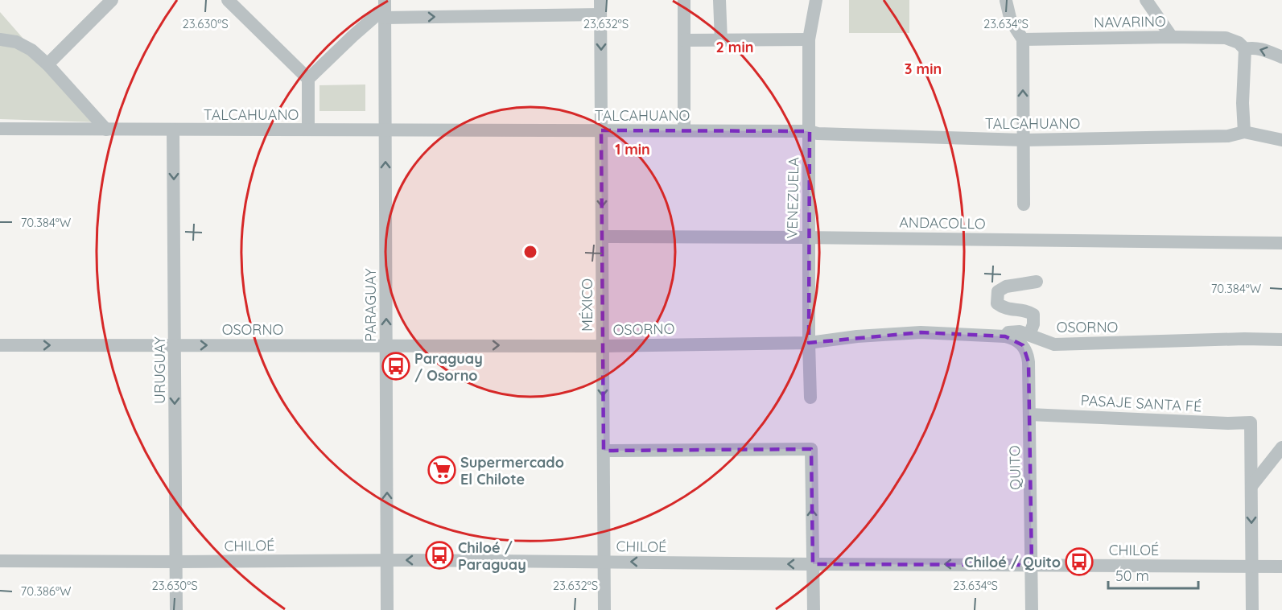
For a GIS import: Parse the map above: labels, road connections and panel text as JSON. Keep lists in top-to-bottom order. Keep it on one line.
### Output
{"streets":{"street":["NAVARINO","TALCAHUANO","VENEZUELA","ANDACOLLO","PARAGUAY","MÉXICO","OSORNO","URUGUAY","PASAJE SANTA FÉ","QUITO","CHILOÉ"]},"crossings":[["TALCAHUANO","VENEZUELA"],["TALCAHUANO","PARAGUAY"],["TALCAHUANO","MÉXICO"],["TALCAHUANO","URUGUAY"],["VENEZUELA","ANDACOLLO"],["VENEZUELA","OSORNO"],["ANDACOLLO","MÉXICO"],["PARAGUAY","OSORNO"],["PARAGUAY","CHILOÉ"],["MÉXICO","OSORNO"],["MÉXICO","CHILOÉ"],["OSORNO","URUGUAY"],["OSORNO","QUITO"],["URUGUAY","CHILOÉ"],["PASAJE SANTA FÉ","QUITO"],["QUITO","CHILOÉ"]],"one_way":["PARAGUAY","OSORNO","URUGUAY","CHILOÉ"],"places":{"bus stop":["Paraguay / Osorno","Chiloé / Paraguay","Chiloé / Quito"],"supermarket":["Supermercado El Chilote"]},"scale_bar":"50 m","coordinates":["23.630°S","23.632°S","23.634°S","70.384°W","70.386°W"],"rings":["2 min","3 min","1 min"]}
